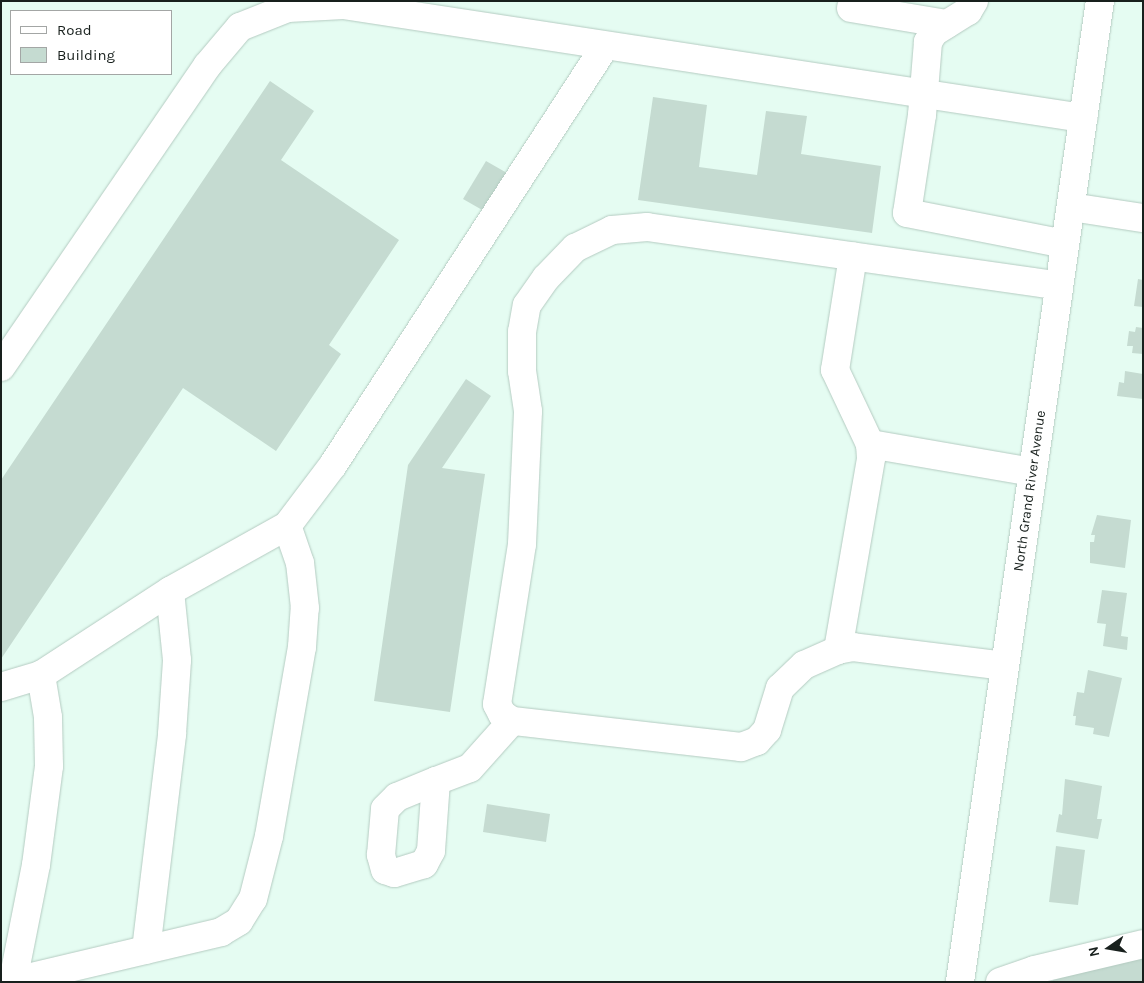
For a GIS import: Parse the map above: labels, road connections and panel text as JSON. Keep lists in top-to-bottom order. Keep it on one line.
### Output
{"streets":{"main road":["North Grand River Avenue"]},"legend":["Road","Building"],"north":"left"}
